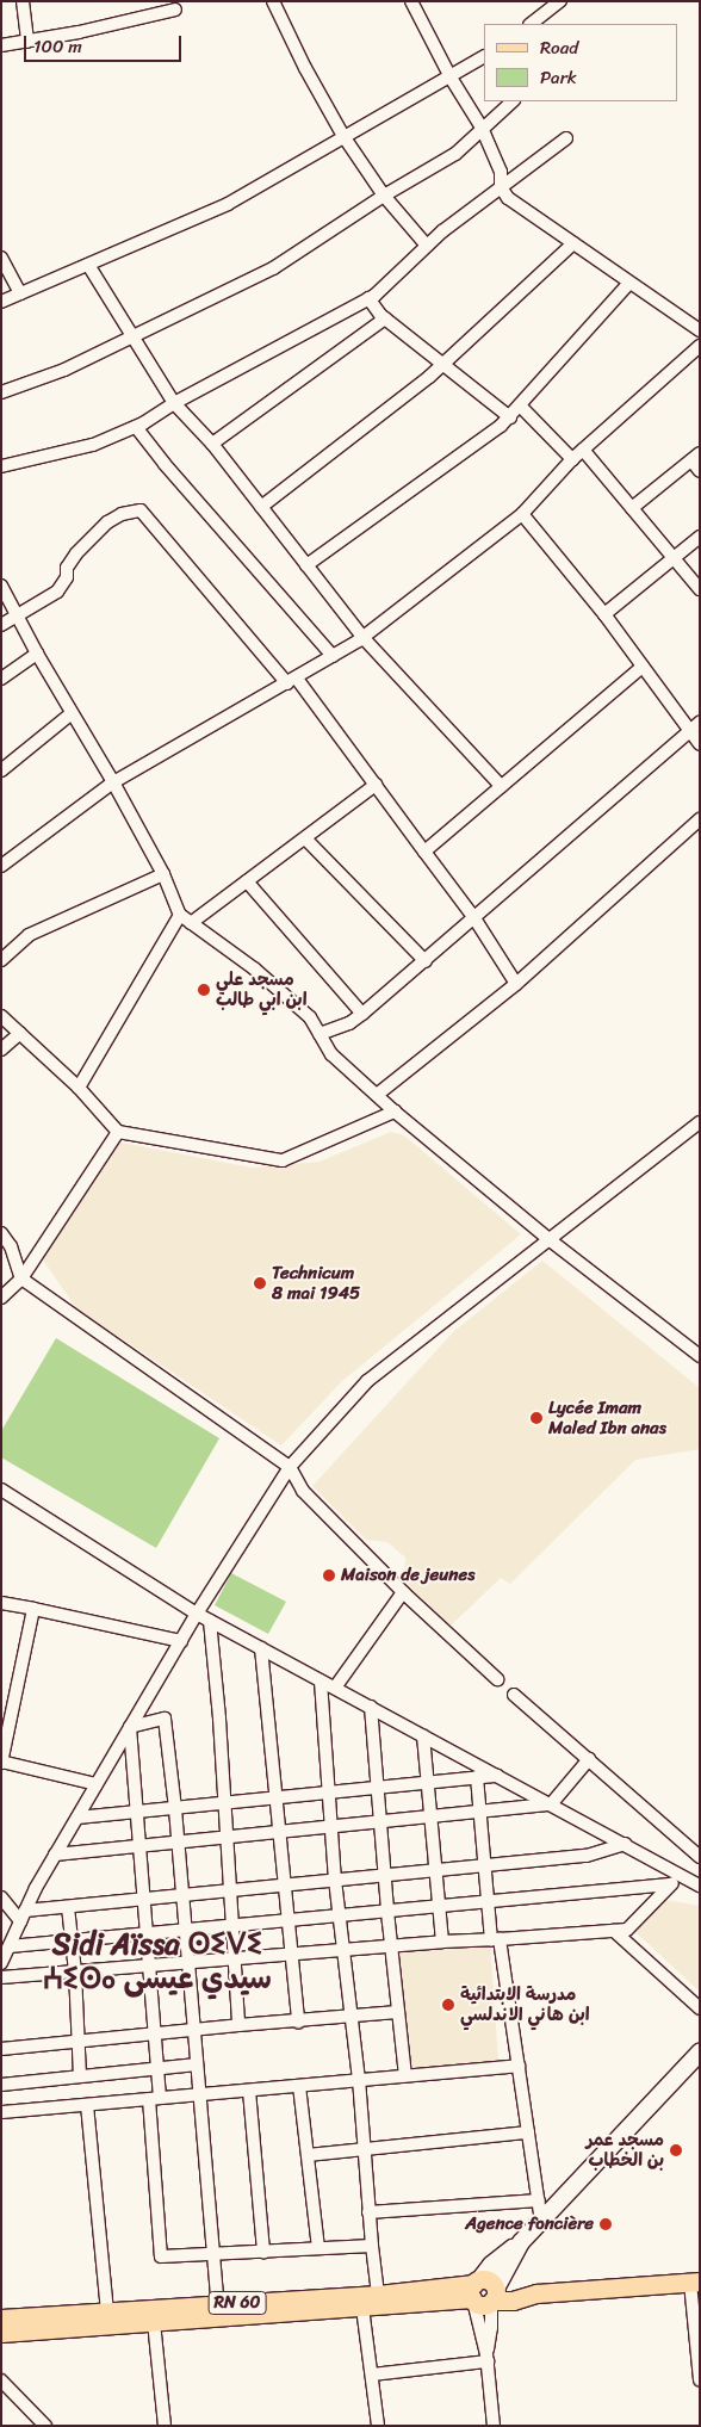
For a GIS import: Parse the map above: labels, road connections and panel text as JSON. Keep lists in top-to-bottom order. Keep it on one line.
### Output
{"streets":{"main road":["RN 60"]},"districts":["Sidi Aïssa ⵙⵉⴸⵉ ⵄⵉⵙⴰ سيدي عيسى"],"places":["مسجد علي ابن ابي طالب","Technicum 8 mai 1945","Lycée Imam Maled Ibn anas","Maison de jeunes","مدرسة الابتدائية ابن هاني الاندلسي","مسجد عمر بن الخطاب","Agence foncière"],"legend":["Road","Park"],"scale_bar":"100 m"}
